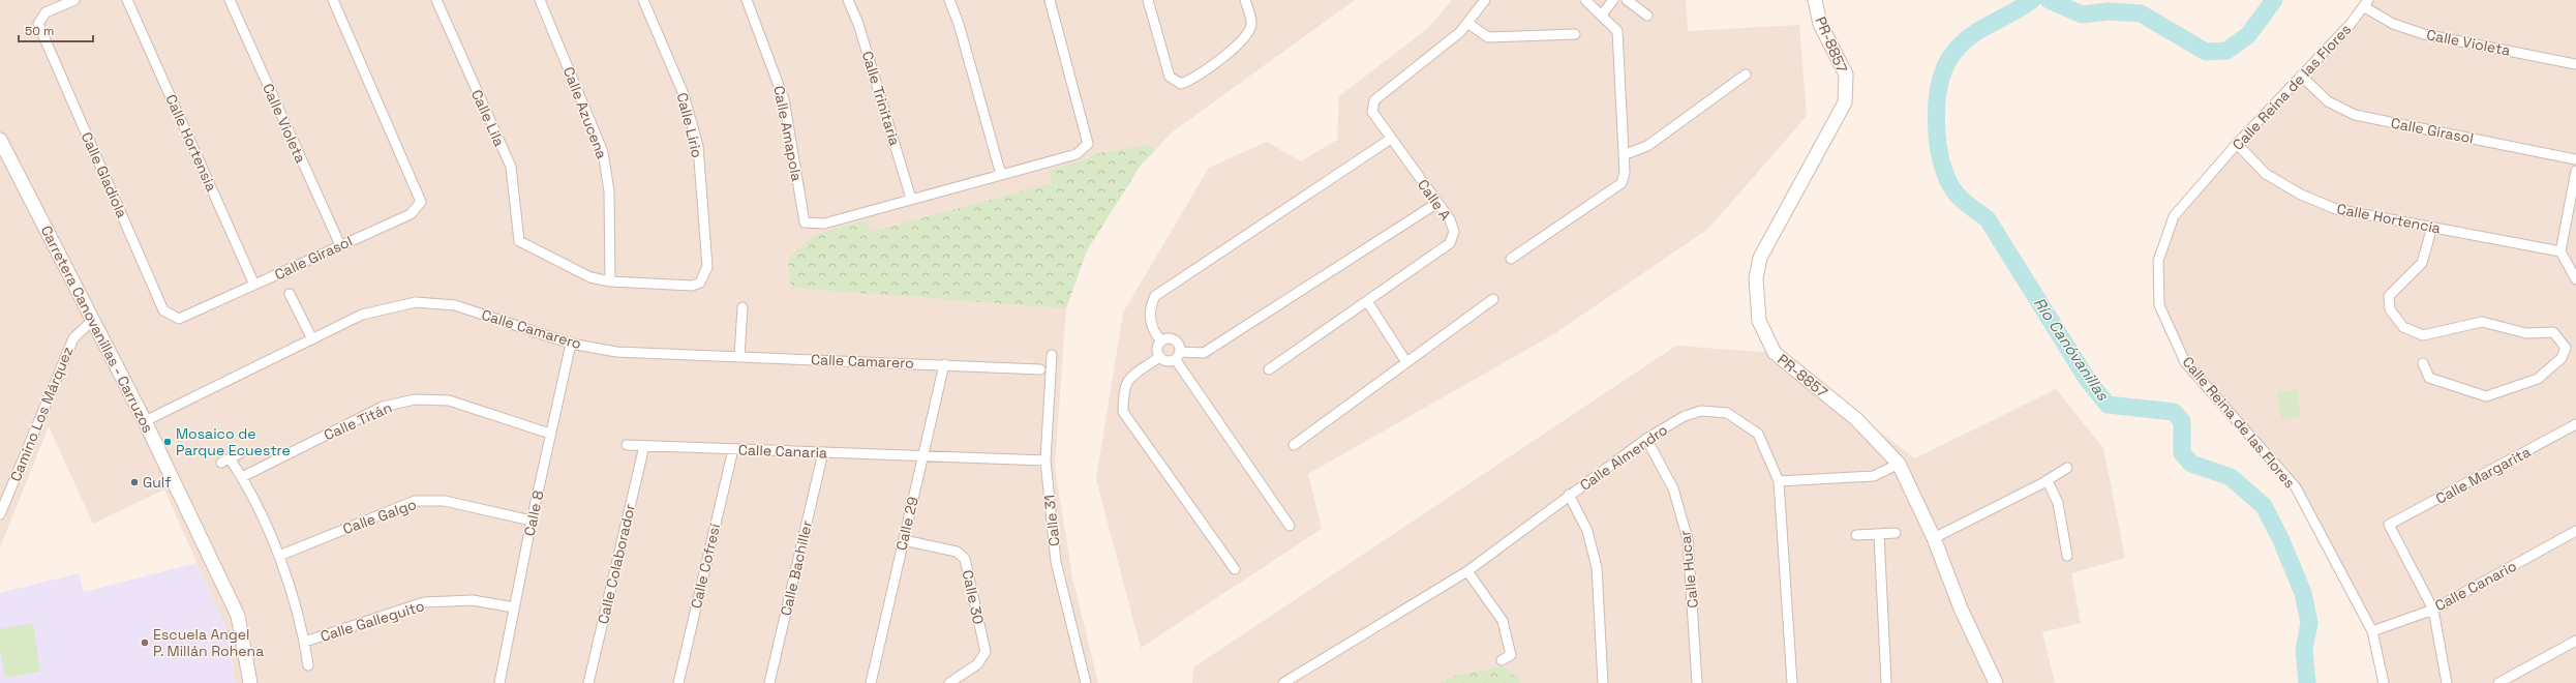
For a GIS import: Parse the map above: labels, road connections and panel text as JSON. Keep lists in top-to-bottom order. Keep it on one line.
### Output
{"streets":{"street":["Calle Violeta","PR-8857","Calle Reina de las Flores","Calle Trinitaria","Calle Azucena","Calle Lila","Calle Lirio","Calle Girasol","Calle Amapola","Calle Hortensia","Calle Gladiola","Calle A","Calle Hortencia","Carretera Canovanillas - Carruzos","Calle Camarero","Camino Los Márquez","Calle Titán","Calle Canaria","Calle Almendro","Calle Margarita","Calle 8","Calle Galgo","Calle 31","Calle 29","Calle Colaborador","Calle Cofresí","Calle Bachiller","Calle Hucar","Calle Canario","Calle 30","Calle Galleguito"]},"crossings":[["Calle Violeta","Calle Reina de las Flores"],["Calle Violeta","Calle Girasol"],["Calle Reina de las Flores","Calle Girasol"],["Calle Reina de las Flores","Calle Hortencia"],["Calle Reina de las Flores","Calle Canario"],["Calle Trinitaria","Calle Amapola"],["Calle Azucena","Calle Lila"],["Calle Azucena","Calle Lirio"],["Calle Lila","Calle Lirio"],["Calle Girasol","Calle Hortensia"],["Calle Girasol","Calle Gladiola"],["Carretera Canovanillas - Carruzos","Calle Camarero"],["Carretera Canovanillas - Carruzos","Camino Los Márquez"],["Calle Camarero","Calle 8"],["Calle Camarero","Calle 29"],["Calle Titán","Calle 8"],["Calle Canaria","Calle 31"],["Calle Canaria","Calle 29"],["Calle Canaria","Calle Colaborador"],["Calle Canaria","Calle Cofresí"],["Calle Canaria","Calle Bachiller"],["Calle Almendro","Calle Hucar"],["Calle Margarita","Calle Canario"],["Calle 8","Calle Galgo"],["Calle 8","Calle Galleguito"],["Calle 29","Calle 30"]],"water":["Río Canóvanillas"],"places":["Mosaico de Parque Ecuestre","Gulf","Escuela Angel P. Millán Rohena"],"scale_bar":"50 m"}
